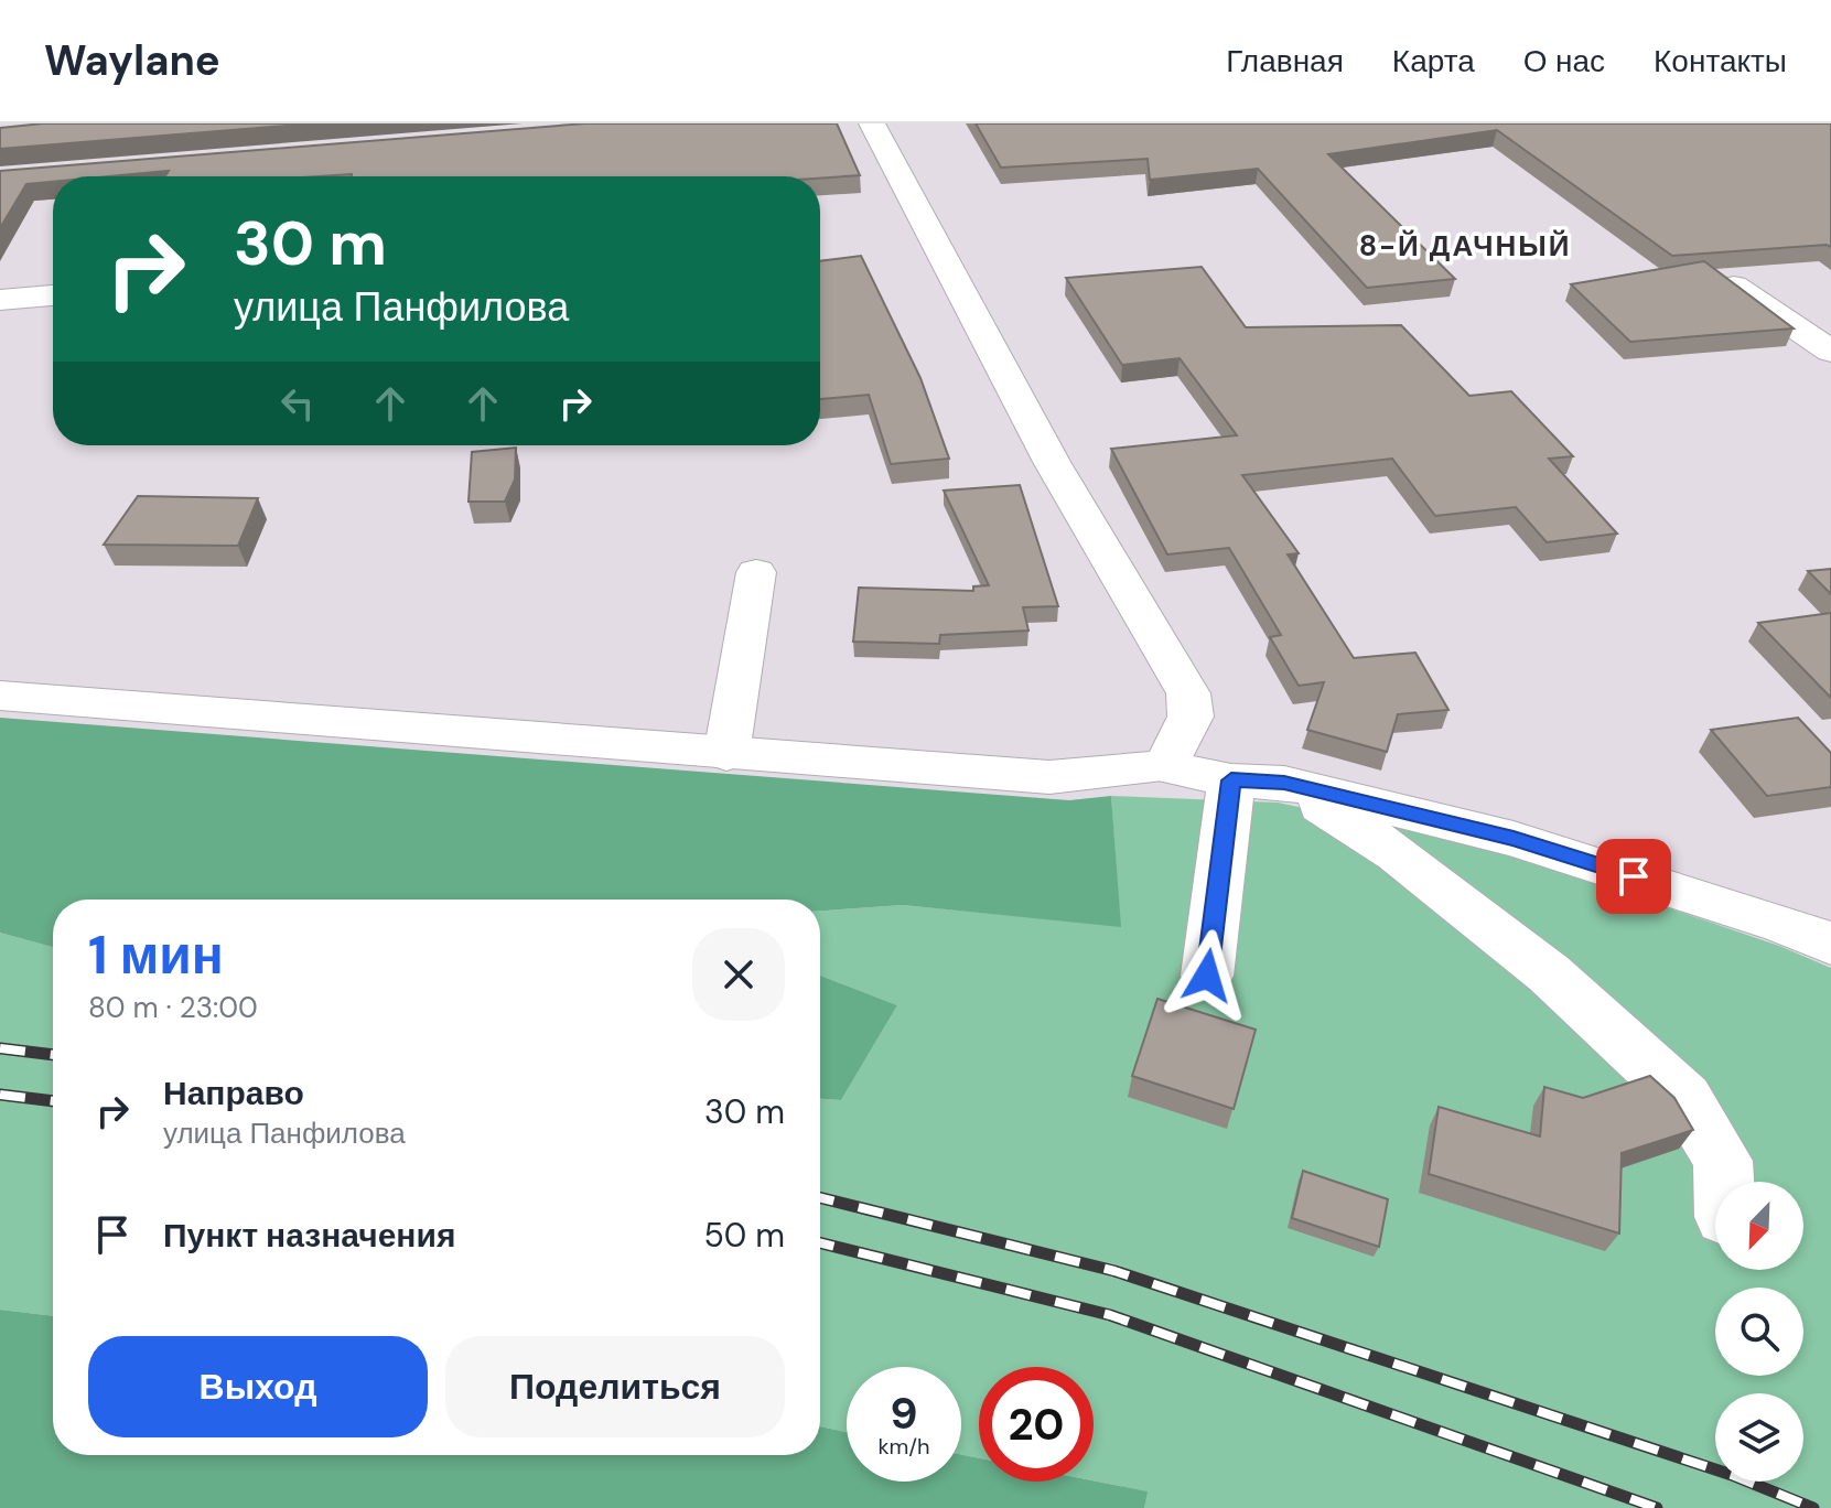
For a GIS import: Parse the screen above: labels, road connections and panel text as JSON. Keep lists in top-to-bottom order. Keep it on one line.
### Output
{"districts":["8-Й ДАЧНЫЙ"],"north":"bottom left","page":{"header":"Waylane","nav":["Главная","Карта","О нас","Контакты"],"turn":["30 m","улица Панфилова"],"heading":["1 мин","80 m · 23:00"],"list":[{"name":"Направо","note":"улица Панфилова","value":"30 m"},{"name":"Пункт назначения","value":"50 m"}],"buttons":["Выход","Поделиться"],"speed":"9 km/h","limit":"20"}}
